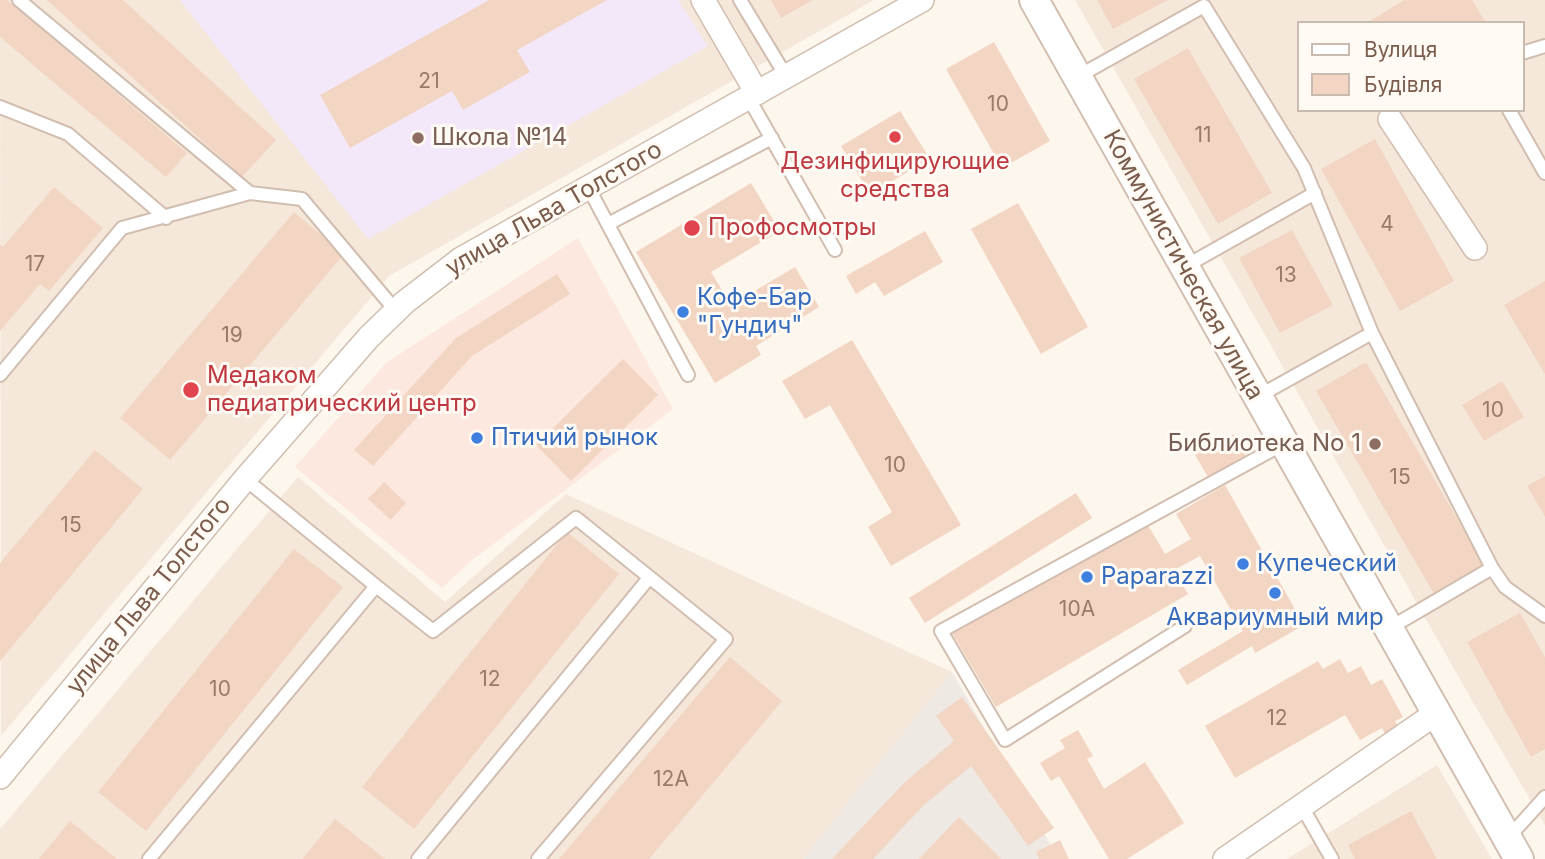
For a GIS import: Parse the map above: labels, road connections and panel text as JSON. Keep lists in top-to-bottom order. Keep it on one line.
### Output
{"streets":{"street":["улица Льва Толстого","Коммунистическая улица"]},"places":["Дезинфицирующие средства","Школа №14","Профосмотры","Кофе-Бар \"Гундич\"","Медаком педиатрический центр","Птичий рынок","Библиотека No 1","Купеческий","Paparazzi","Аквариумный мир"],"house_numbers":["21","10","11","4","17","13","19","10","10","15","15","10А","12","10","12","12А"],"legend":["Вулиця","Будівля"]}
